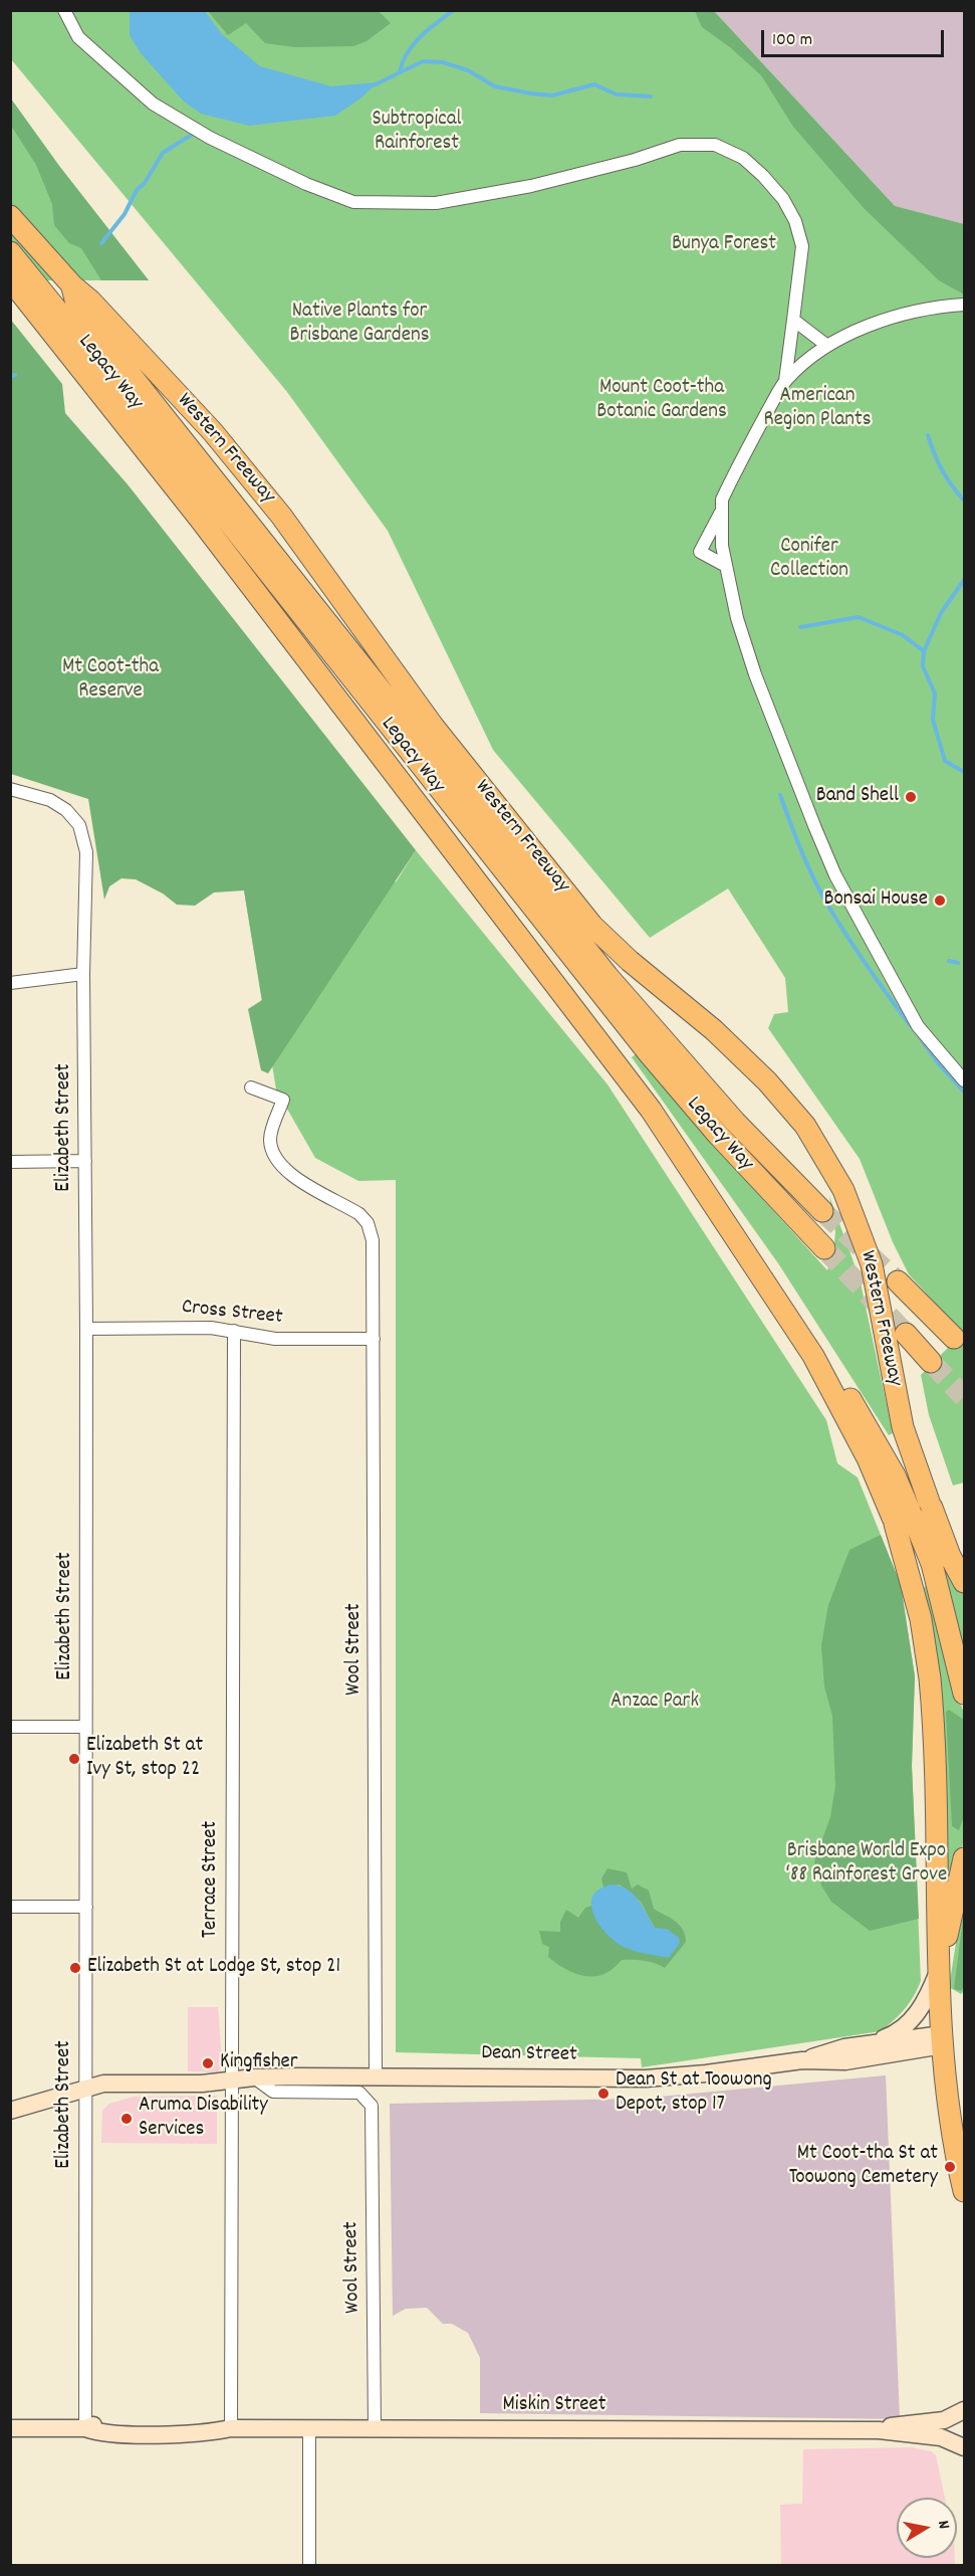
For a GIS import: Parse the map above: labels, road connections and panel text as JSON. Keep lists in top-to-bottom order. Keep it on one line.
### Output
{"streets":{"highway":["Legacy Way","Western Freeway"],"street":["Elizabeth Street","Cross Street","Wool Street","Terrace Street","Dean Street","Miskin Street"]},"crossings":[["Legacy Way","Western Freeway"],["Western Freeway","Dean Street"],["Elizabeth Street","Cross Street"],["Elizabeth Street","Dean Street"],["Elizabeth Street","Miskin Street"],["Cross Street","Wool Street"],["Cross Street","Terrace Street"],["Wool Street","Dean Street"],["Wool Street","Miskin Street"],["Terrace Street","Dean Street"],["Terrace Street","Miskin Street"]],"parks":["Subtropical Rainforest","Bunya Forest","Native Plants for Brisbane Gardens","Mount Coot-tha Botanic Gardens","American Region Plants","Conifer Collection","Mt Coot-tha Reserve","Anzac Park","Brisbane World Expo ‘88 Rainforest Grove"],"places":["Band Shell","Bonsai House","Elizabeth St at Ivy St, stop 22","Elizabeth St at Lodge St, stop 21","Kingfisher","Dean St at Toowong Depot, stop 17","Aruma Disability Services","Mt Coot-tha St at Toowong Cemetery"],"scale_bar":"100 m","north":"right"}
